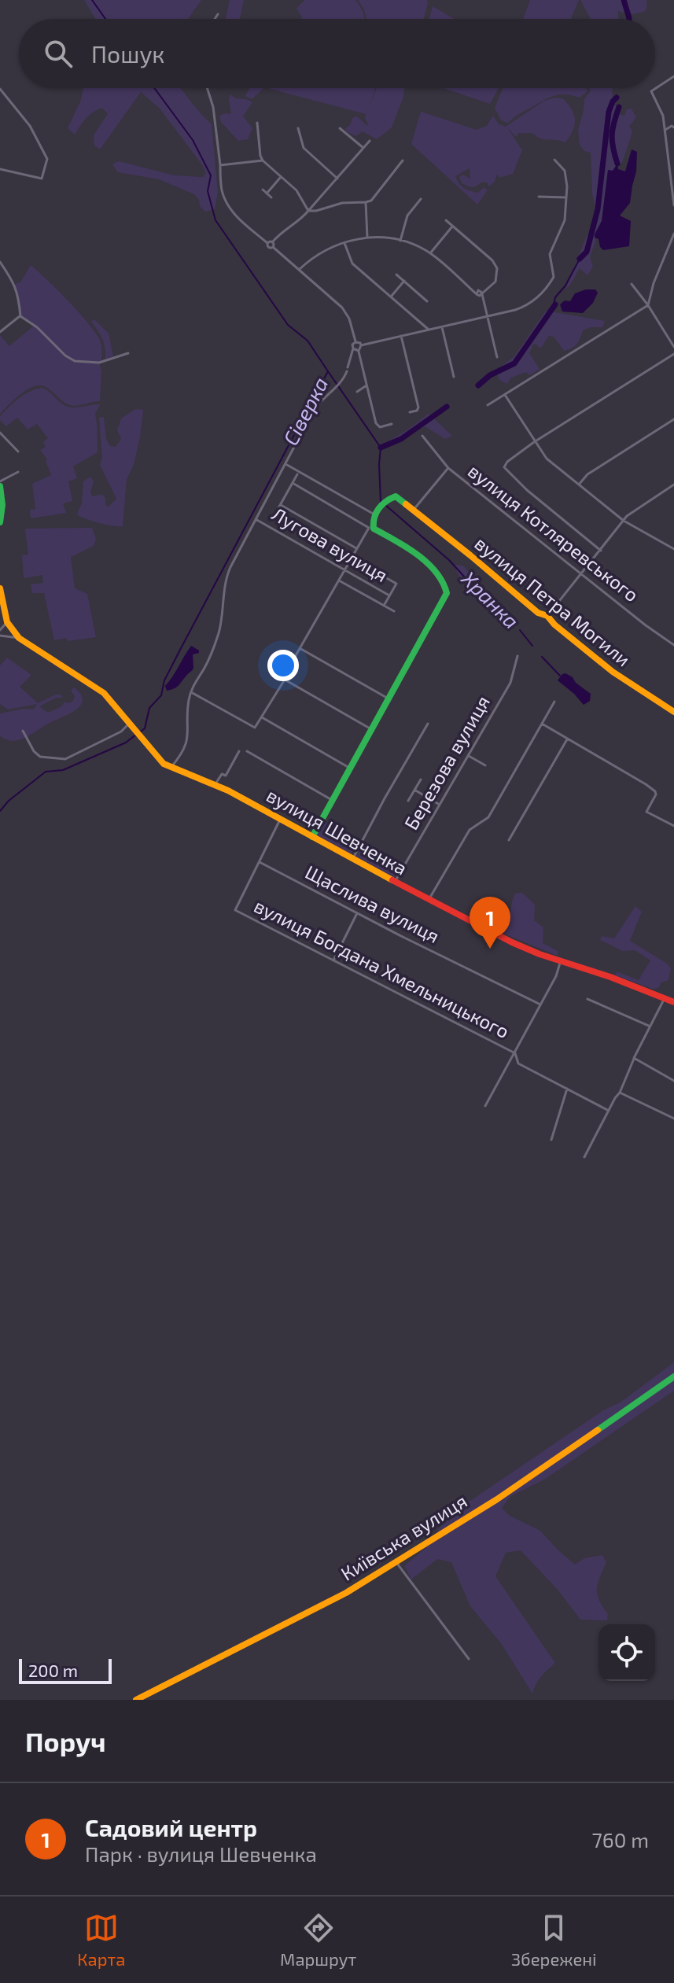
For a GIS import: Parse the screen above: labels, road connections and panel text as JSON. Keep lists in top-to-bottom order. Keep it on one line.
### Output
{"streets":{"street":["вулиця Котляревського","Лугова вулиця","вулиця Петра Могили","Березова вулиця","вулиця Шевченка","Щаслива вулиця","вулиця Богдана Хмельницького","Київська вулиця"]},"crossings":[["Березова вулиця","вулиця Шевченка"],["Щаслива вулиця","вулиця Богдана Хмельницького"]],"water":["Сіверка","Хранка"],"scale_bar":"200 m","page":{"search":"Пошук","pins":"1","scale":"200 m","heading":"Поруч","list":[{"mark":"1","name":"Садовий центр","note":"Парк · вулиця Шевченка","value":"760 m"}],"nav":["Карта","Маршрут","Збережені"]}}
